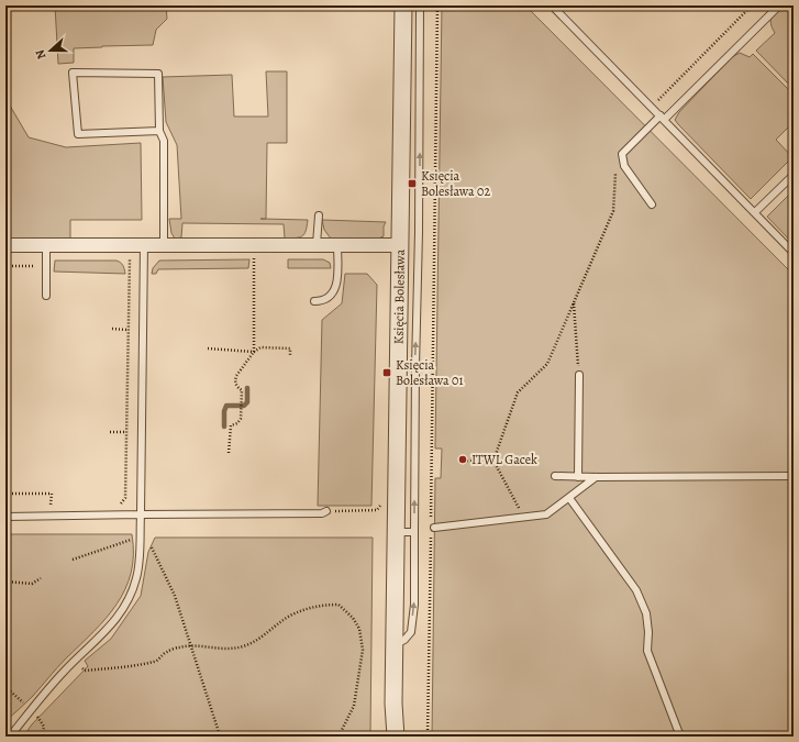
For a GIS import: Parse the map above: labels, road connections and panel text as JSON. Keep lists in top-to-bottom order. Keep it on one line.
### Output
{"streets":{"street":["Księcia Bolesława"]},"places":{"transit":["Księcia Bolesława 02","Księcia Bolesława 01"],"other":["ITWL Gacek"]},"north":"left"}
